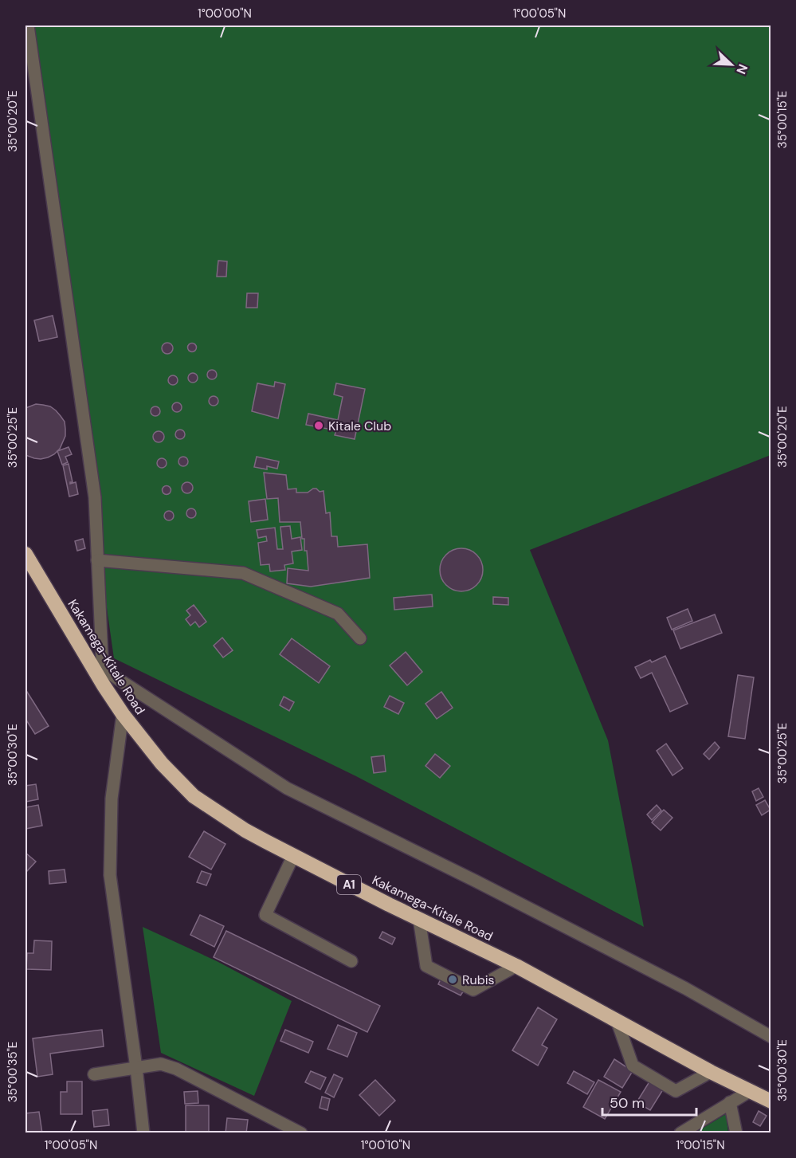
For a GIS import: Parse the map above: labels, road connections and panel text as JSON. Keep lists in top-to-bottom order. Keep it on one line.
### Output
{"streets":{"highway":["Kakamega-Kitale Road","A1"]},"places":["Kitale Club","Rubis"],"scale_bar":"50 m","north":"bottom right","coordinates":["1°00'00\"N","1°00'05\"N","35°00'15\"E","35°00'20\"E","35°00'25\"E","35°00'30\"E","35°00'35\"E","1°00'10\"N","1°00'15\"N"]}
